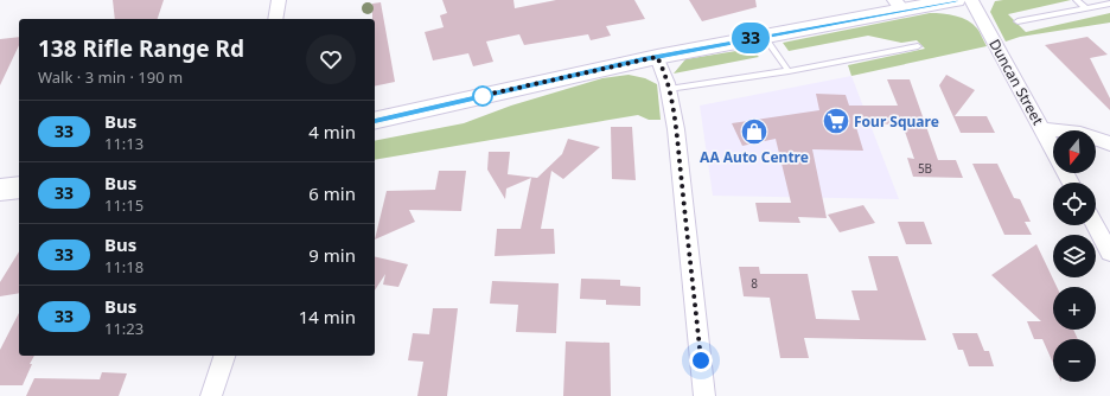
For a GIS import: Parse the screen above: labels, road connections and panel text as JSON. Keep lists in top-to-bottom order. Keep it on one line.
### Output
{"streets":{"street":["Duncan Street"]},"places":{"supermarket":["Four Square"],"shop":["AA Auto Centre"]},"lines":["bus line 33"],"house_numbers":["5B","8"],"north":"bottom","page":{"on_map":"33","heading":["138 Rifle Range Rd","Walk · 3 min · 190 m"],"list":[{"mark":"33","name":"Bus","note":"11:13","value":"4 min"},{"mark":"33","name":"Bus","note":"11:15","value":"6 min"},{"mark":"33","name":"Bus","note":"11:18","value":"9 min"},{"mark":"33","name":"Bus","note":"11:23","value":"14 min"}],"map_buttons":["+","−"]}}
